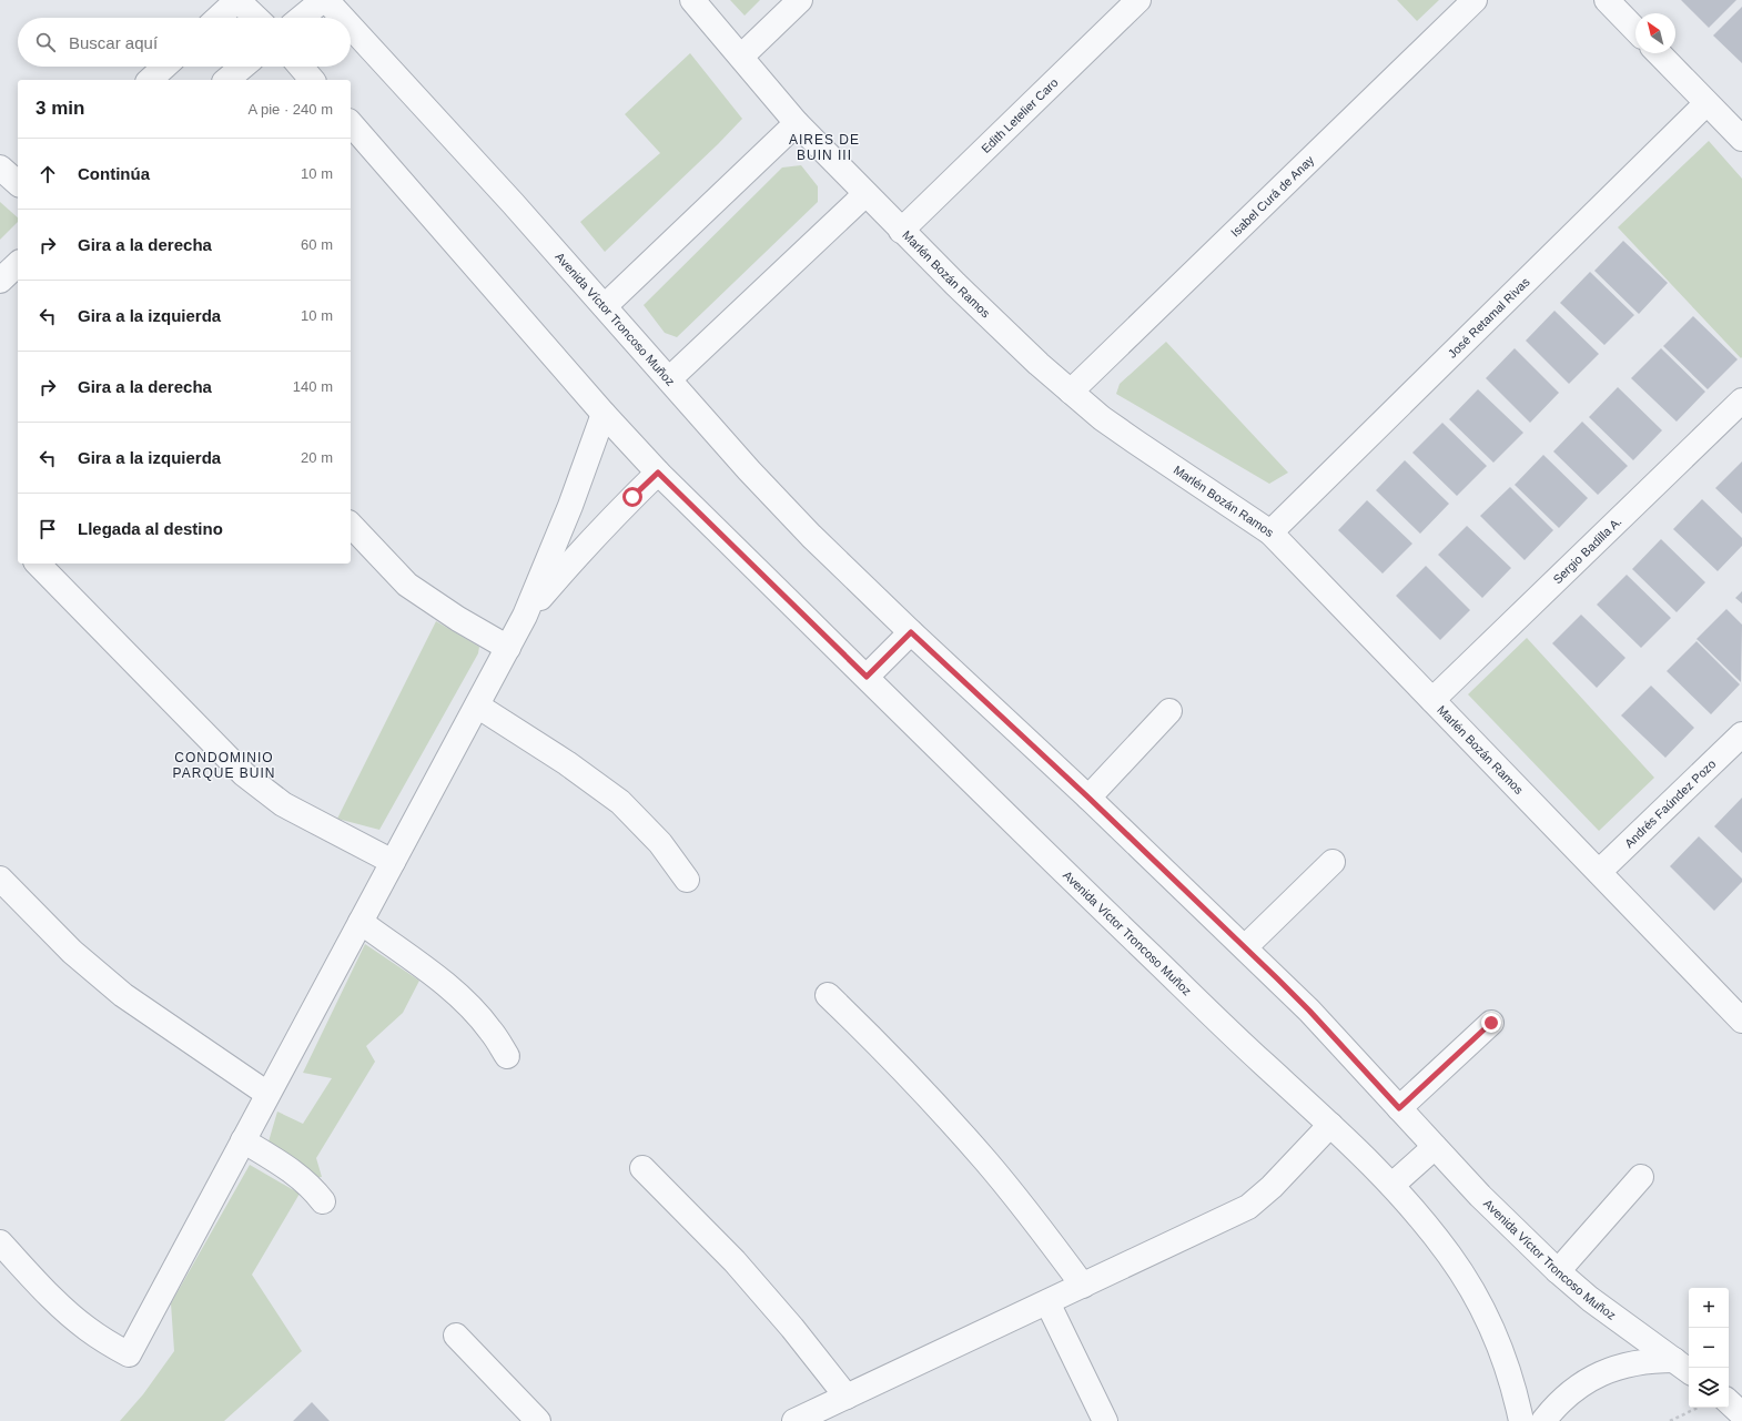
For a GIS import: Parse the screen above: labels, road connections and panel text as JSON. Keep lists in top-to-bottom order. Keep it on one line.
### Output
{"streets":{"street":["Edith Letelier Caro","Isabel Curá de Anay","Marlén Bozán Ramos","José Retamal Rivas","Avenida Víctor Troncoso Muñoz","Sergio Badilla A.","Andrés Faúndez Pozo"]},"crossings":[["Edith Letelier Caro","Marlén Bozán Ramos"],["Isabel Curá de Anay","Marlén Bozán Ramos"],["Marlén Bozán Ramos","José Retamal Rivas"],["Marlén Bozán Ramos","Sergio Badilla A."],["Marlén Bozán Ramos","Andrés Faúndez Pozo"]],"districts":["AIRES DE BUIN III","CONDOMINIO PARQUE BUIN"],"north":"top left","page":{"search":"Buscar aquí","heading":["3 min","A pie · 240 m"],"list":[["Continúa","10 m"],["Gira a la derecha","60 m"],["Gira a la izquierda","10 m"],["Gira a la derecha","140 m"],["Gira a la izquierda","20 m"],"Llegada al destino"],"map_buttons":["+","−"]}}
